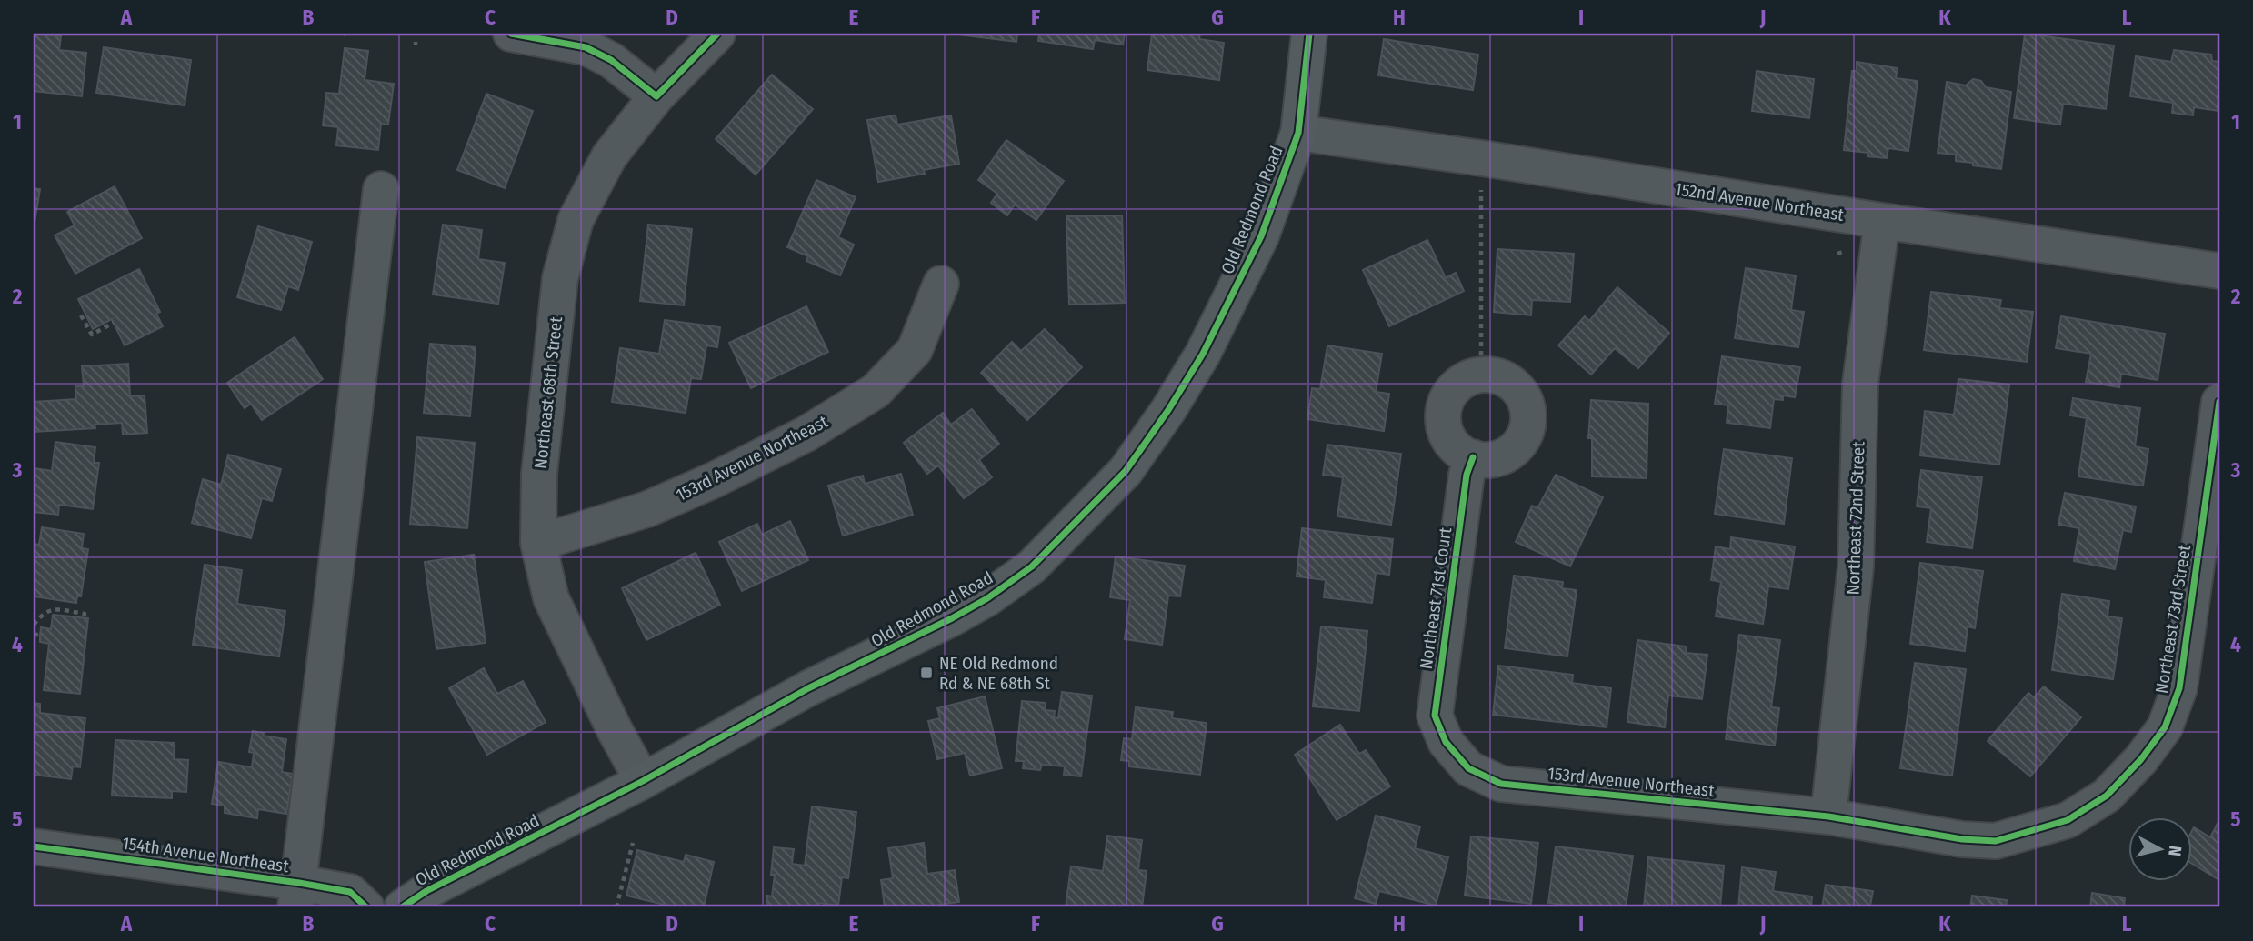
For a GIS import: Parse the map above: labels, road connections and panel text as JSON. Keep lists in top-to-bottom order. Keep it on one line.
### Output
{"streets":{"main road":["Old Redmond Road"],"street":["152nd Avenue Northeast","Northeast 68th Street","153rd Avenue Northeast","Northeast 72nd Street","Northeast 71st Court","Northeast 73rd Street","154th Avenue Northeast"]},"crossings":[["152nd Avenue Northeast","Old Redmond Road"],["152nd Avenue Northeast","Northeast 72nd Street"],["Old Redmond Road","Northeast 68th Street"],["Northeast 68th Street","153rd Avenue Northeast"],["153rd Avenue Northeast","Northeast 72nd Street"],["153rd Avenue Northeast","Northeast 71st Court"],["153rd Avenue Northeast","Northeast 73rd Street"],["Northeast 72nd Street","Northeast 73rd Street"]],"places":{"transit":["NE Old Redmond Rd & NE 68th St"]},"north":"right","grid":{"columns":["A","B","C","D","E","F","G","H","I","J","K","L"],"rows":["1","2","3","4","5"]}}
